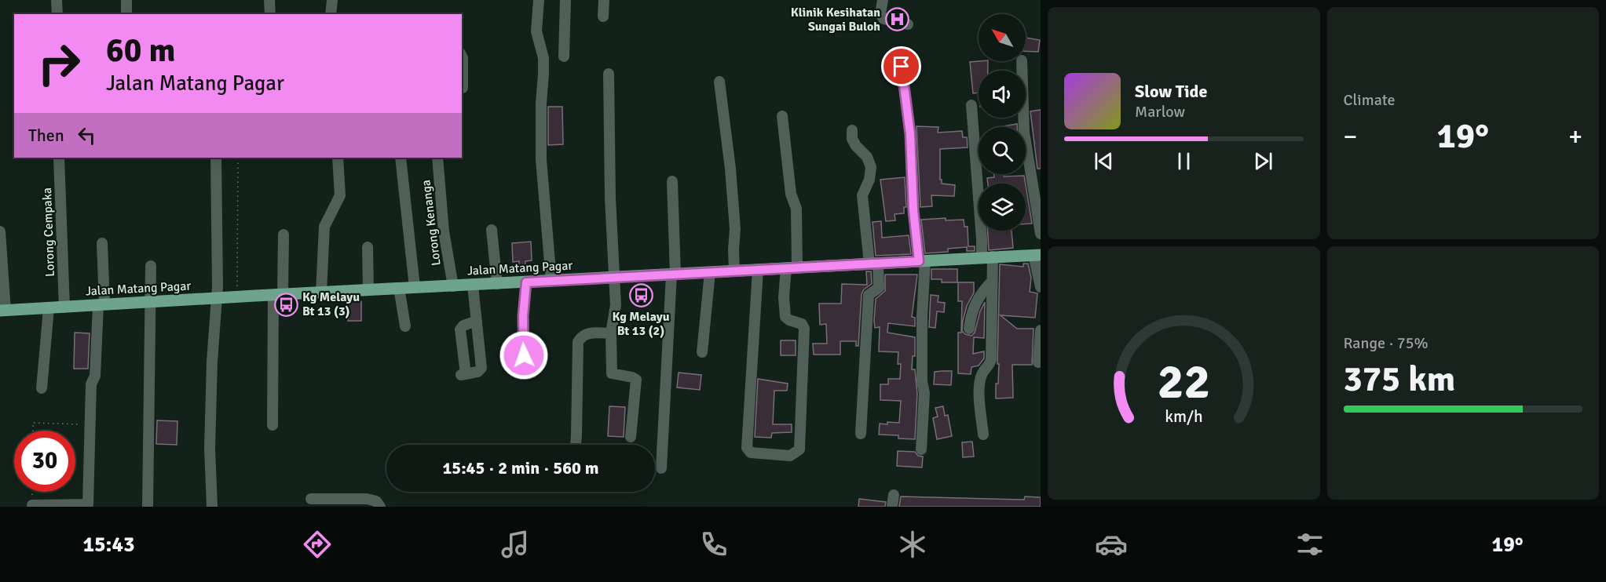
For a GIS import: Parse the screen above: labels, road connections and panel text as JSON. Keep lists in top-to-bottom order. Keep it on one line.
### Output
{"streets":{"main road":["Jalan Matang Pagar"],"street":["Lorong Kenanga","Lorong Cempaka"]},"crossings":[["Lorong Kenanga","Jalan Matang Pagar"],["Lorong Cempaka","Jalan Matang Pagar"]],"places":{"hospital":["Klinik Kesihatan Sungai Buloh"],"bus stop":["Kg Melayu Bt 13 (2)","Kg Melayu Bt 13 (3)"]},"north":"top left","page":{"tile":["Climate",["Range · 75%","375 km"]],"turn":["60 m","Jalan Matang Pagar"],"song":["Slow Tide","Marlow"],"then":"Then","heat":["−","19°","+"],"limit":"30","trip":"15:45 · 2 min · 560 m","tabs":["15:43","19°"],"gauge":["22","km/h"]}}
